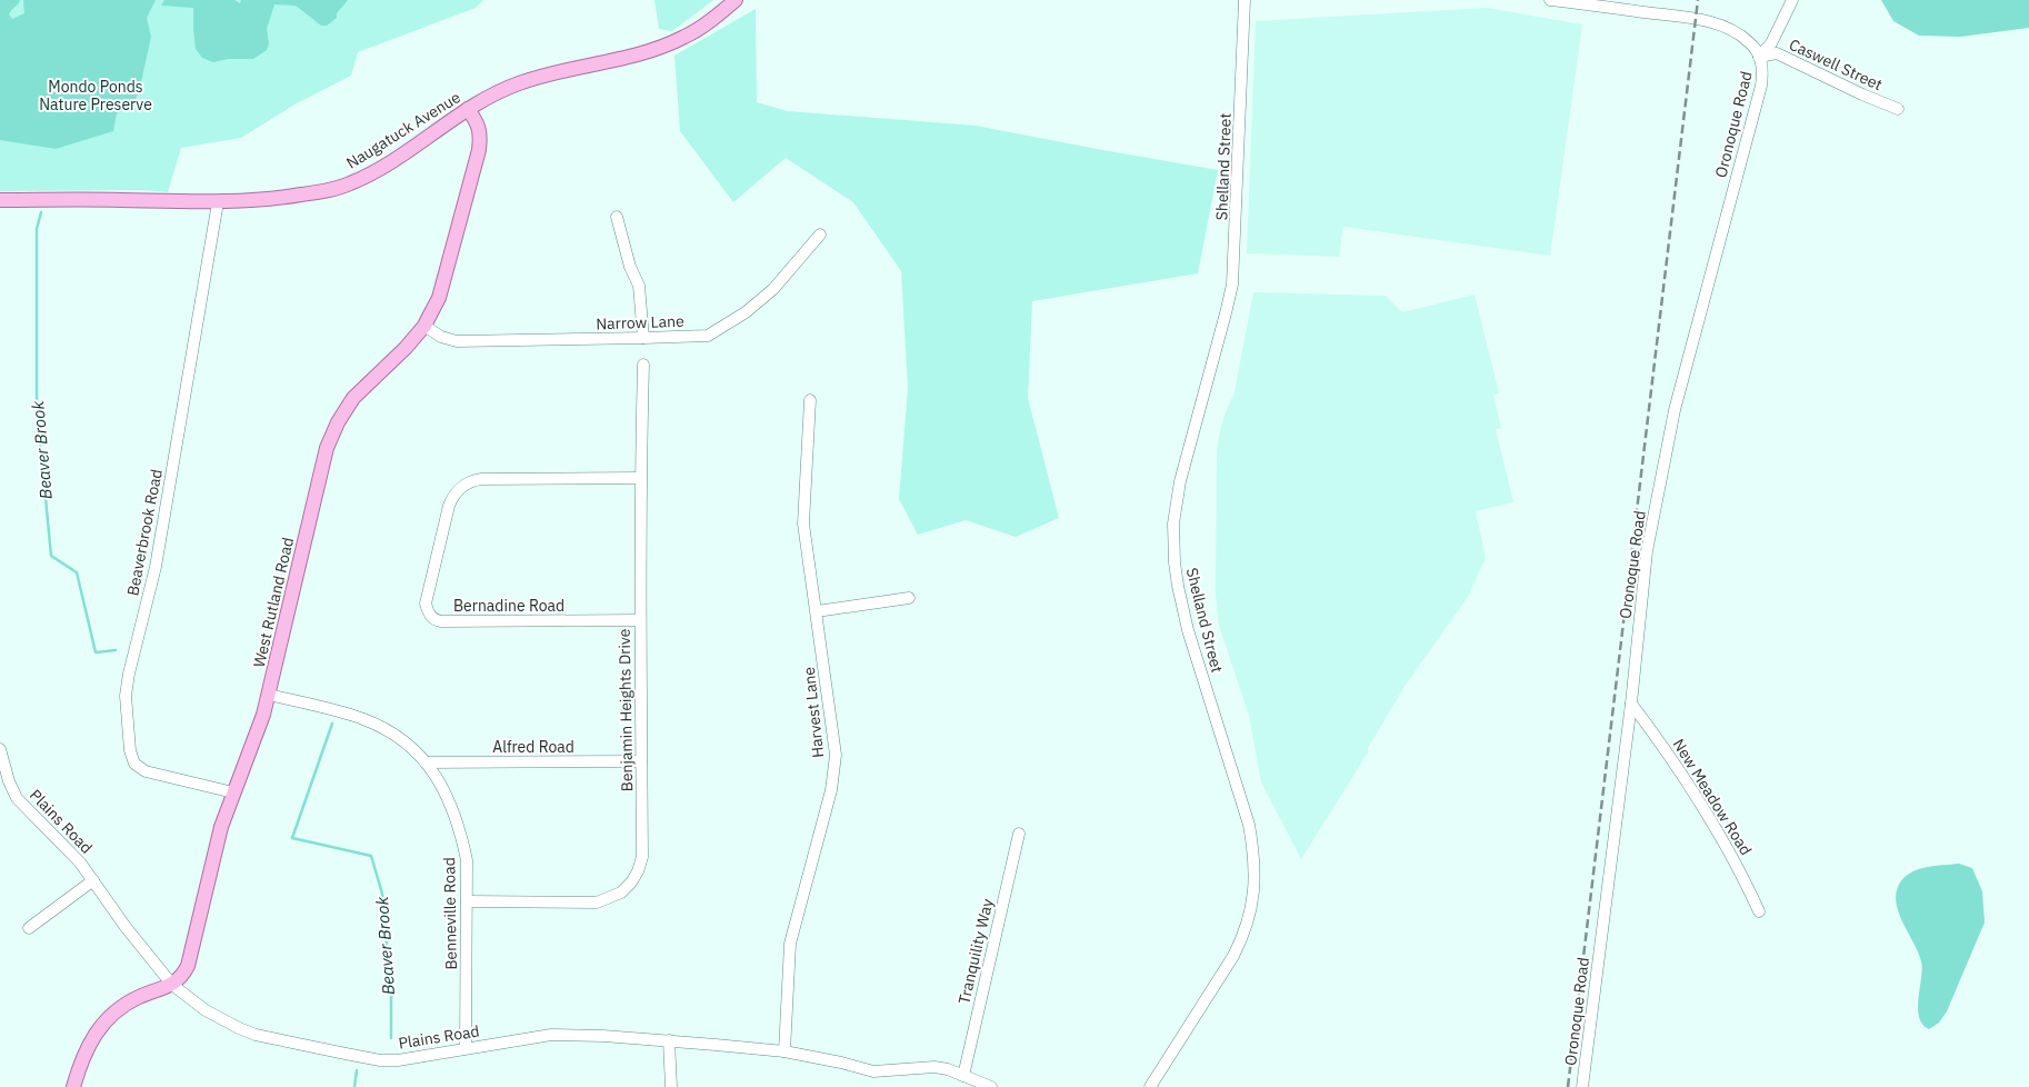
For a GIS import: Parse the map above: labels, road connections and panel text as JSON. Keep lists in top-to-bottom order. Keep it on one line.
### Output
{"streets":{"main road":["Naugatuck Avenue","West Rutland Road"],"street":["Caswell Street","Oronoque Road","Shelland Street","Narrow Lane","Beaverbrook Road","Bernadine Road","Benjamin Heights Drive","Harvest Lane","Alfred Road","New Meadow Road","Plains Road","Benneville Road","Tranquility Way"]},"crossings":[["Caswell Street","Oronoque Road"],["Oronoque Road","New Meadow Road"],["Naugatuck Avenue","Beaverbrook Road"],["Naugatuck Avenue","West Rutland Road"],["Narrow Lane","West Rutland Road"],["Beaverbrook Road","West Rutland Road"],["West Rutland Road","Plains Road"],["West Rutland Road","Benneville Road"],["Bernadine Road","Benjamin Heights Drive"],["Benjamin Heights Drive","Alfred Road"],["Benjamin Heights Drive","Benneville Road"],["Harvest Lane","Plains Road"],["Alfred Road","Benneville Road"],["Plains Road","Benneville Road"],["Plains Road","Tranquility Way"]],"water":["Beaver Brook"],"parks":["Mondo Ponds Nature Preserve"]}
